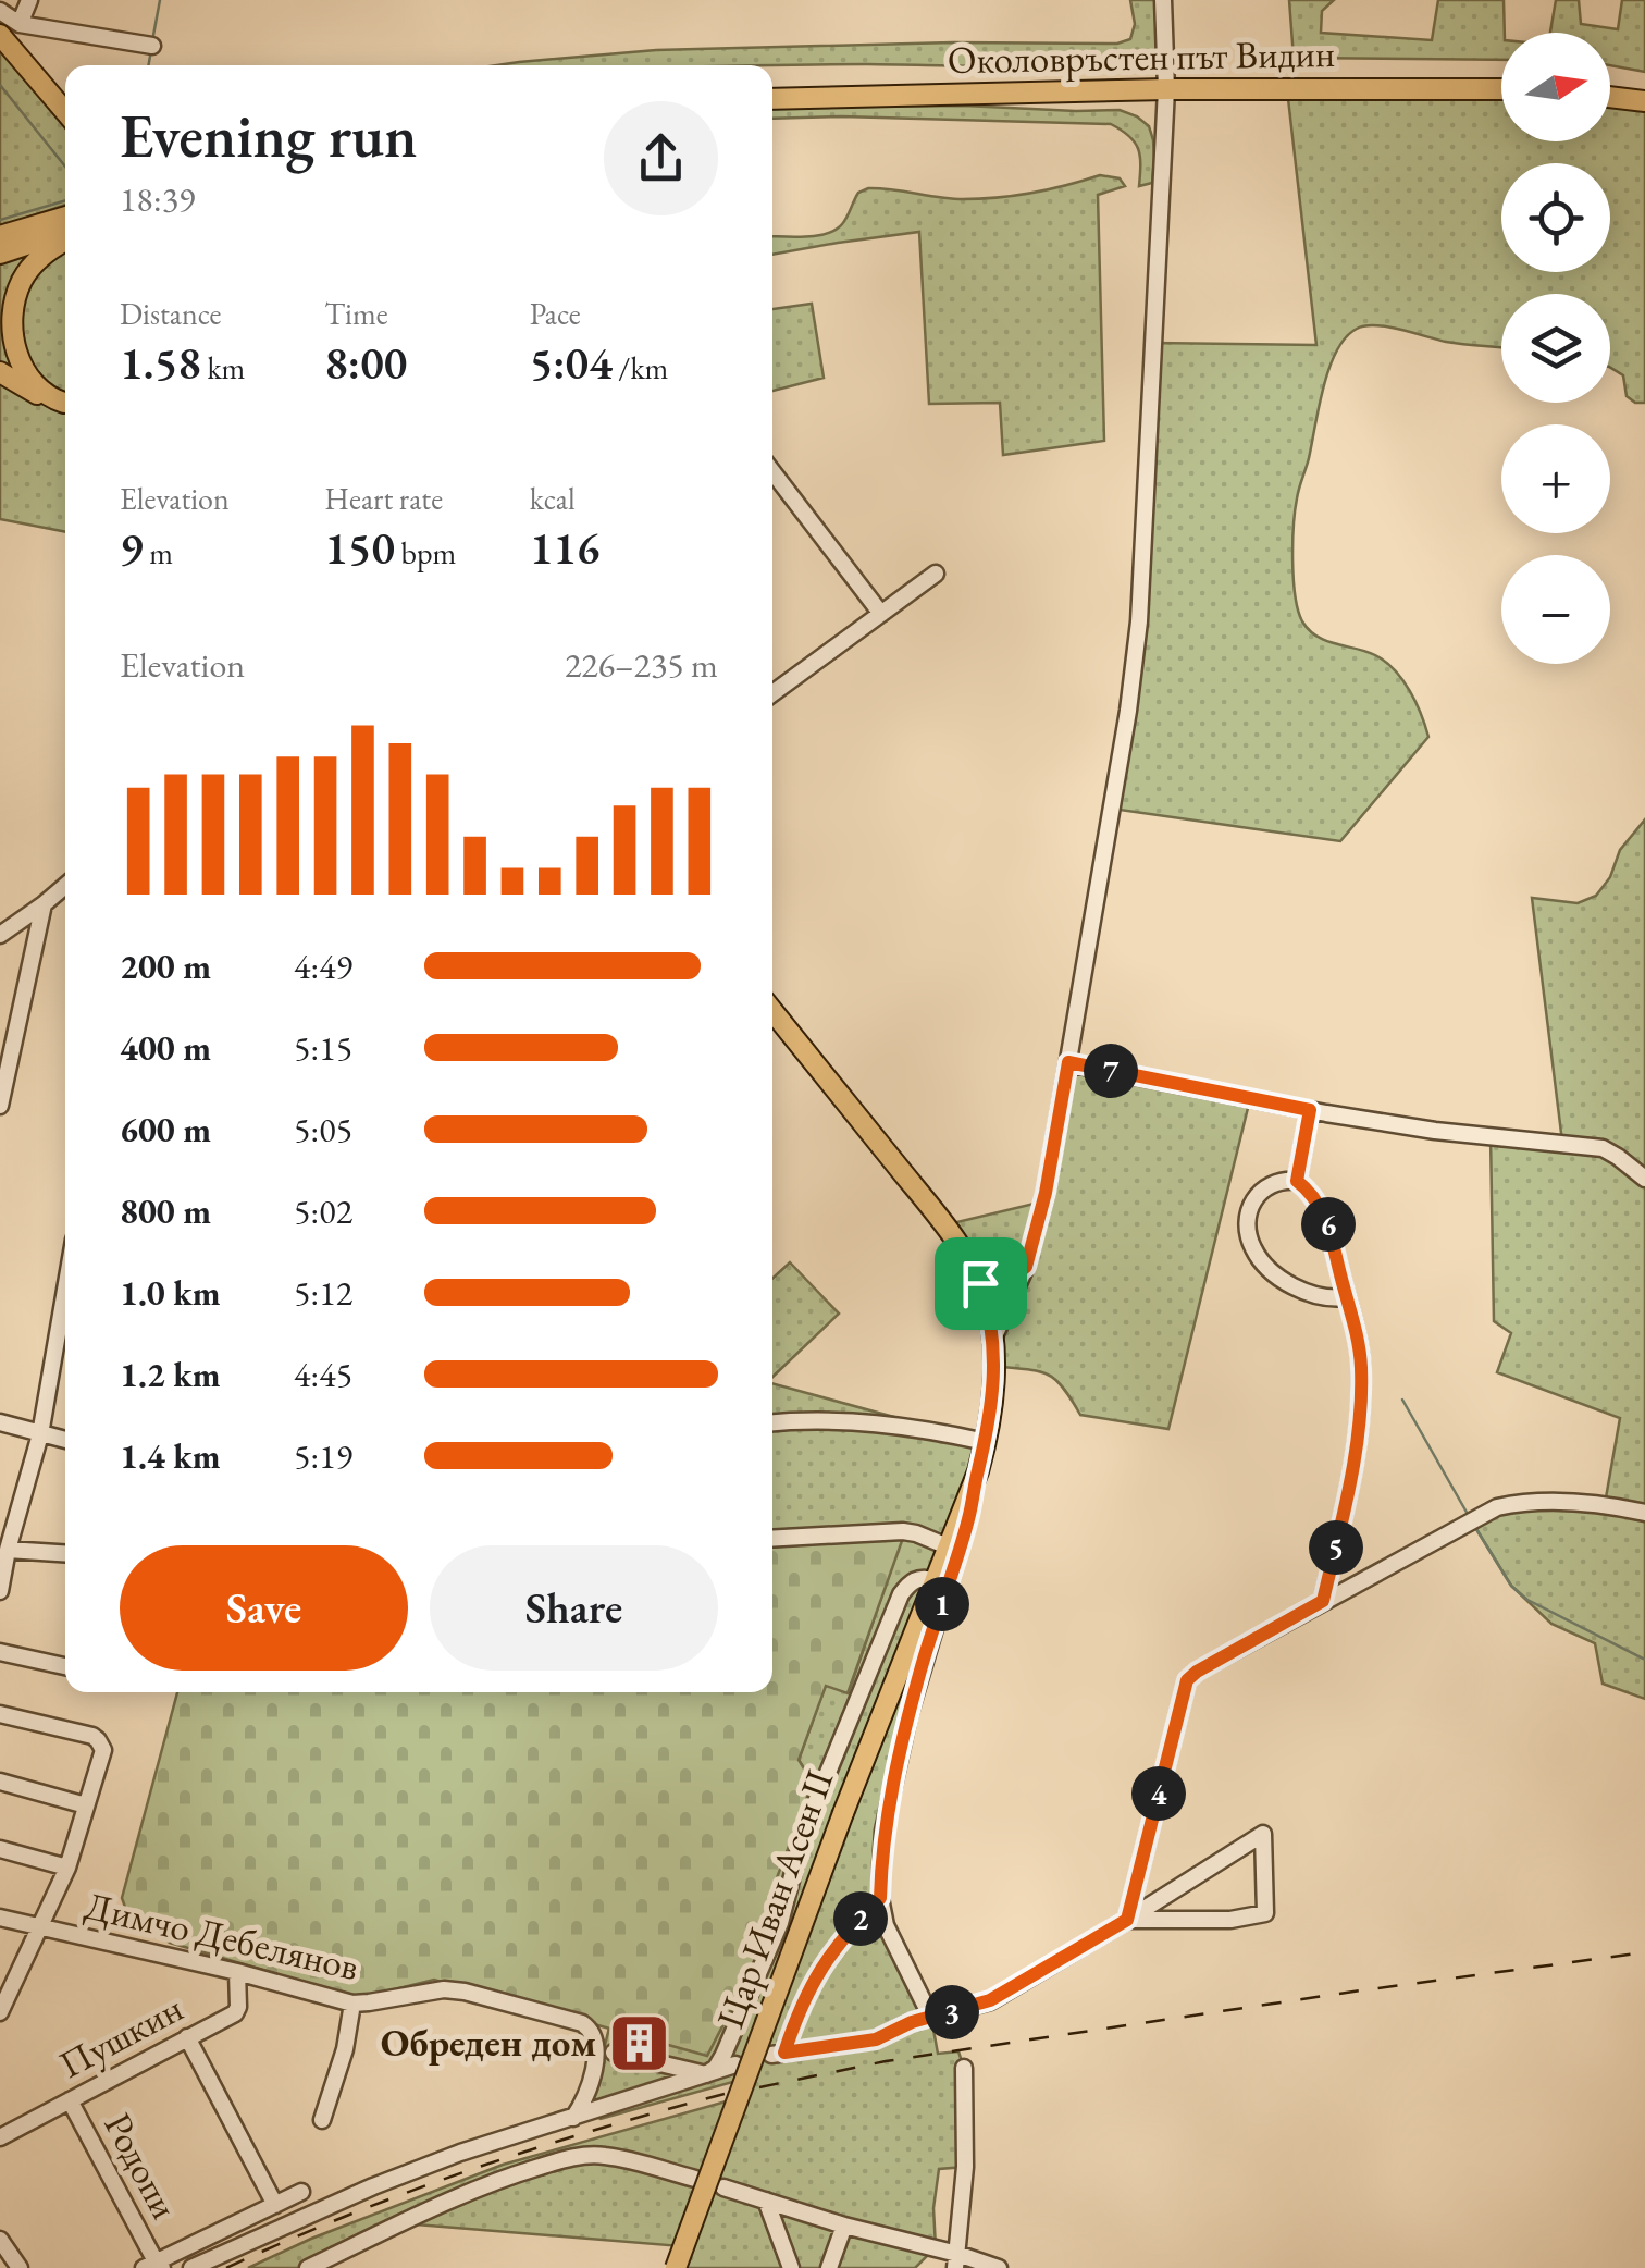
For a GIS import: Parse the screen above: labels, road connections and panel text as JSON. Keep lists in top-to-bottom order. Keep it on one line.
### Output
{"streets":{"main road":["Околовръстен път Видин","Цар Иван Асен II"],"street":["Димчо Дебелянов","Пушкин","Родопи"]},"crossings":[["Димчо Дебелянов","Пушкин"],["Пушкин","Родопи"]],"places":{"building":["Обреден дом"]},"north":"right","page":{"map_buttons":["+","−"],"heading":["Evening run","18:39"],"stats":[["Distance","1.58 km"],["Time","8:00"],["Pace","5:04 /km"],["Elevation","9 m"],["Heart rate","150 bpm"],["kcal","116"]],"chart":["Elevation","226–235 m"],"list":[{"name":"200 m","note":"4:49"},{"name":"400 m","note":"5:15"},{"name":"600 m","note":"5:05"},{"name":"800 m","note":"5:02"},{"name":"1.0 km","note":"5:12"},{"name":"1.2 km","note":"4:45"},{"name":"1.4 km","note":"5:19"}],"pins":["7","6","5","1","4","2","3"],"buttons":["Save","Share"]}}
